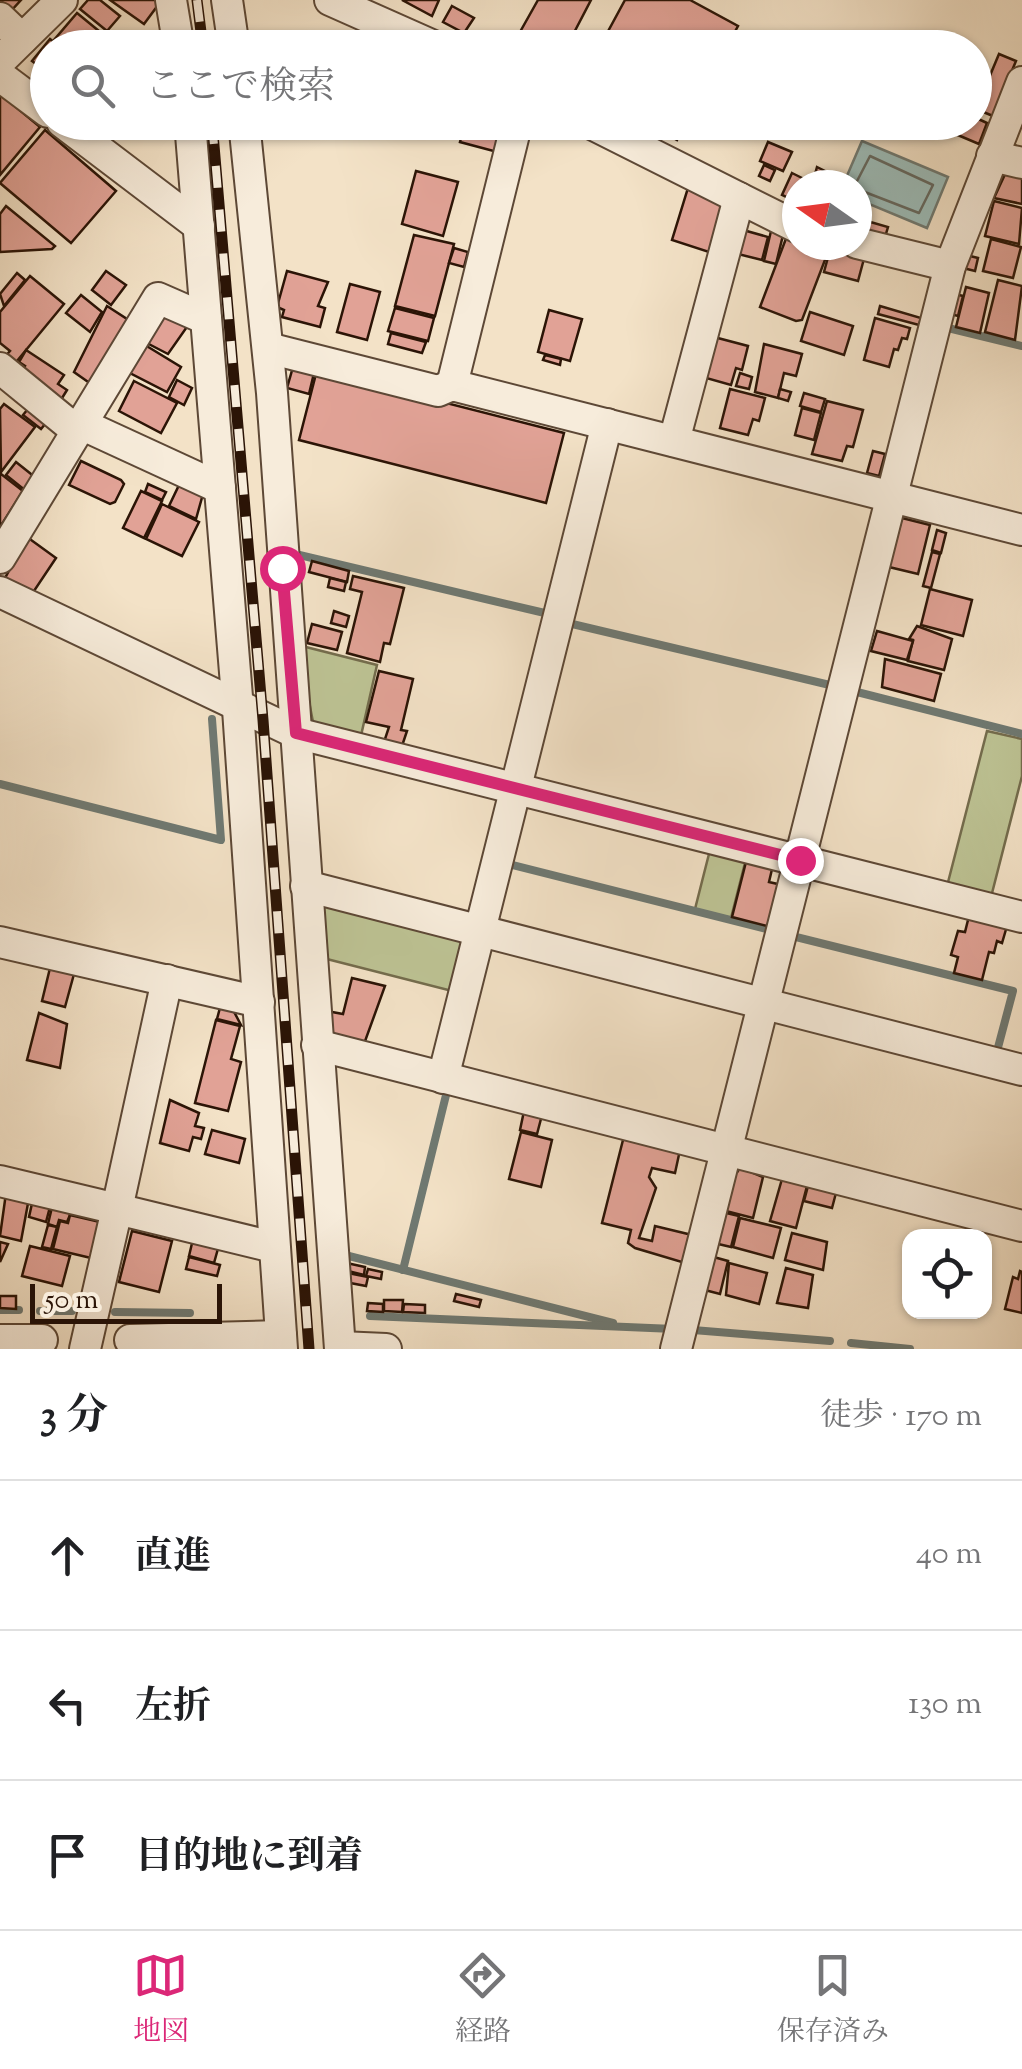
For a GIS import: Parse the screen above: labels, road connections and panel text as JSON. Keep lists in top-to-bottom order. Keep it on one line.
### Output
{"scale_bar":"50 m","north":"left","page":{"search":"ここで検索","scale":"50 m","heading":["3 分","徒歩 · 170 m"],"list":[["直進","40 m"],["左折","130 m"],"目的地に到着"],"nav":["地図","経路","保存済み"]}}
